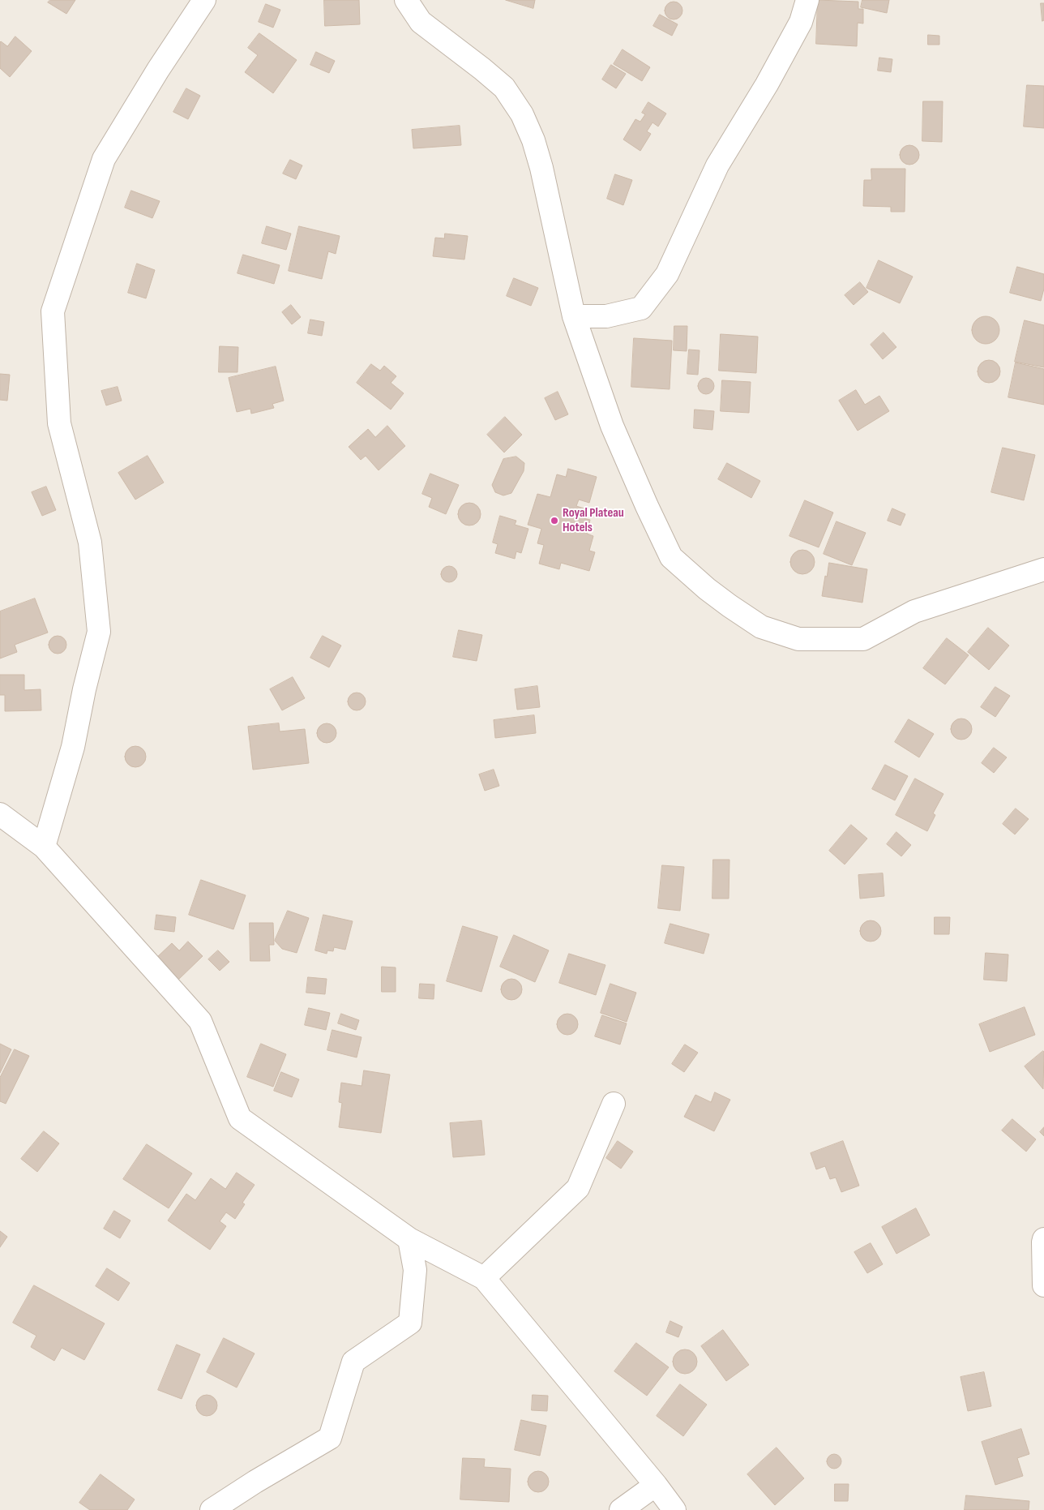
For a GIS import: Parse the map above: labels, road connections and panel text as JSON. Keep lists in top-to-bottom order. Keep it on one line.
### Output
{"places":["Royal Plateau Hotels"]}
